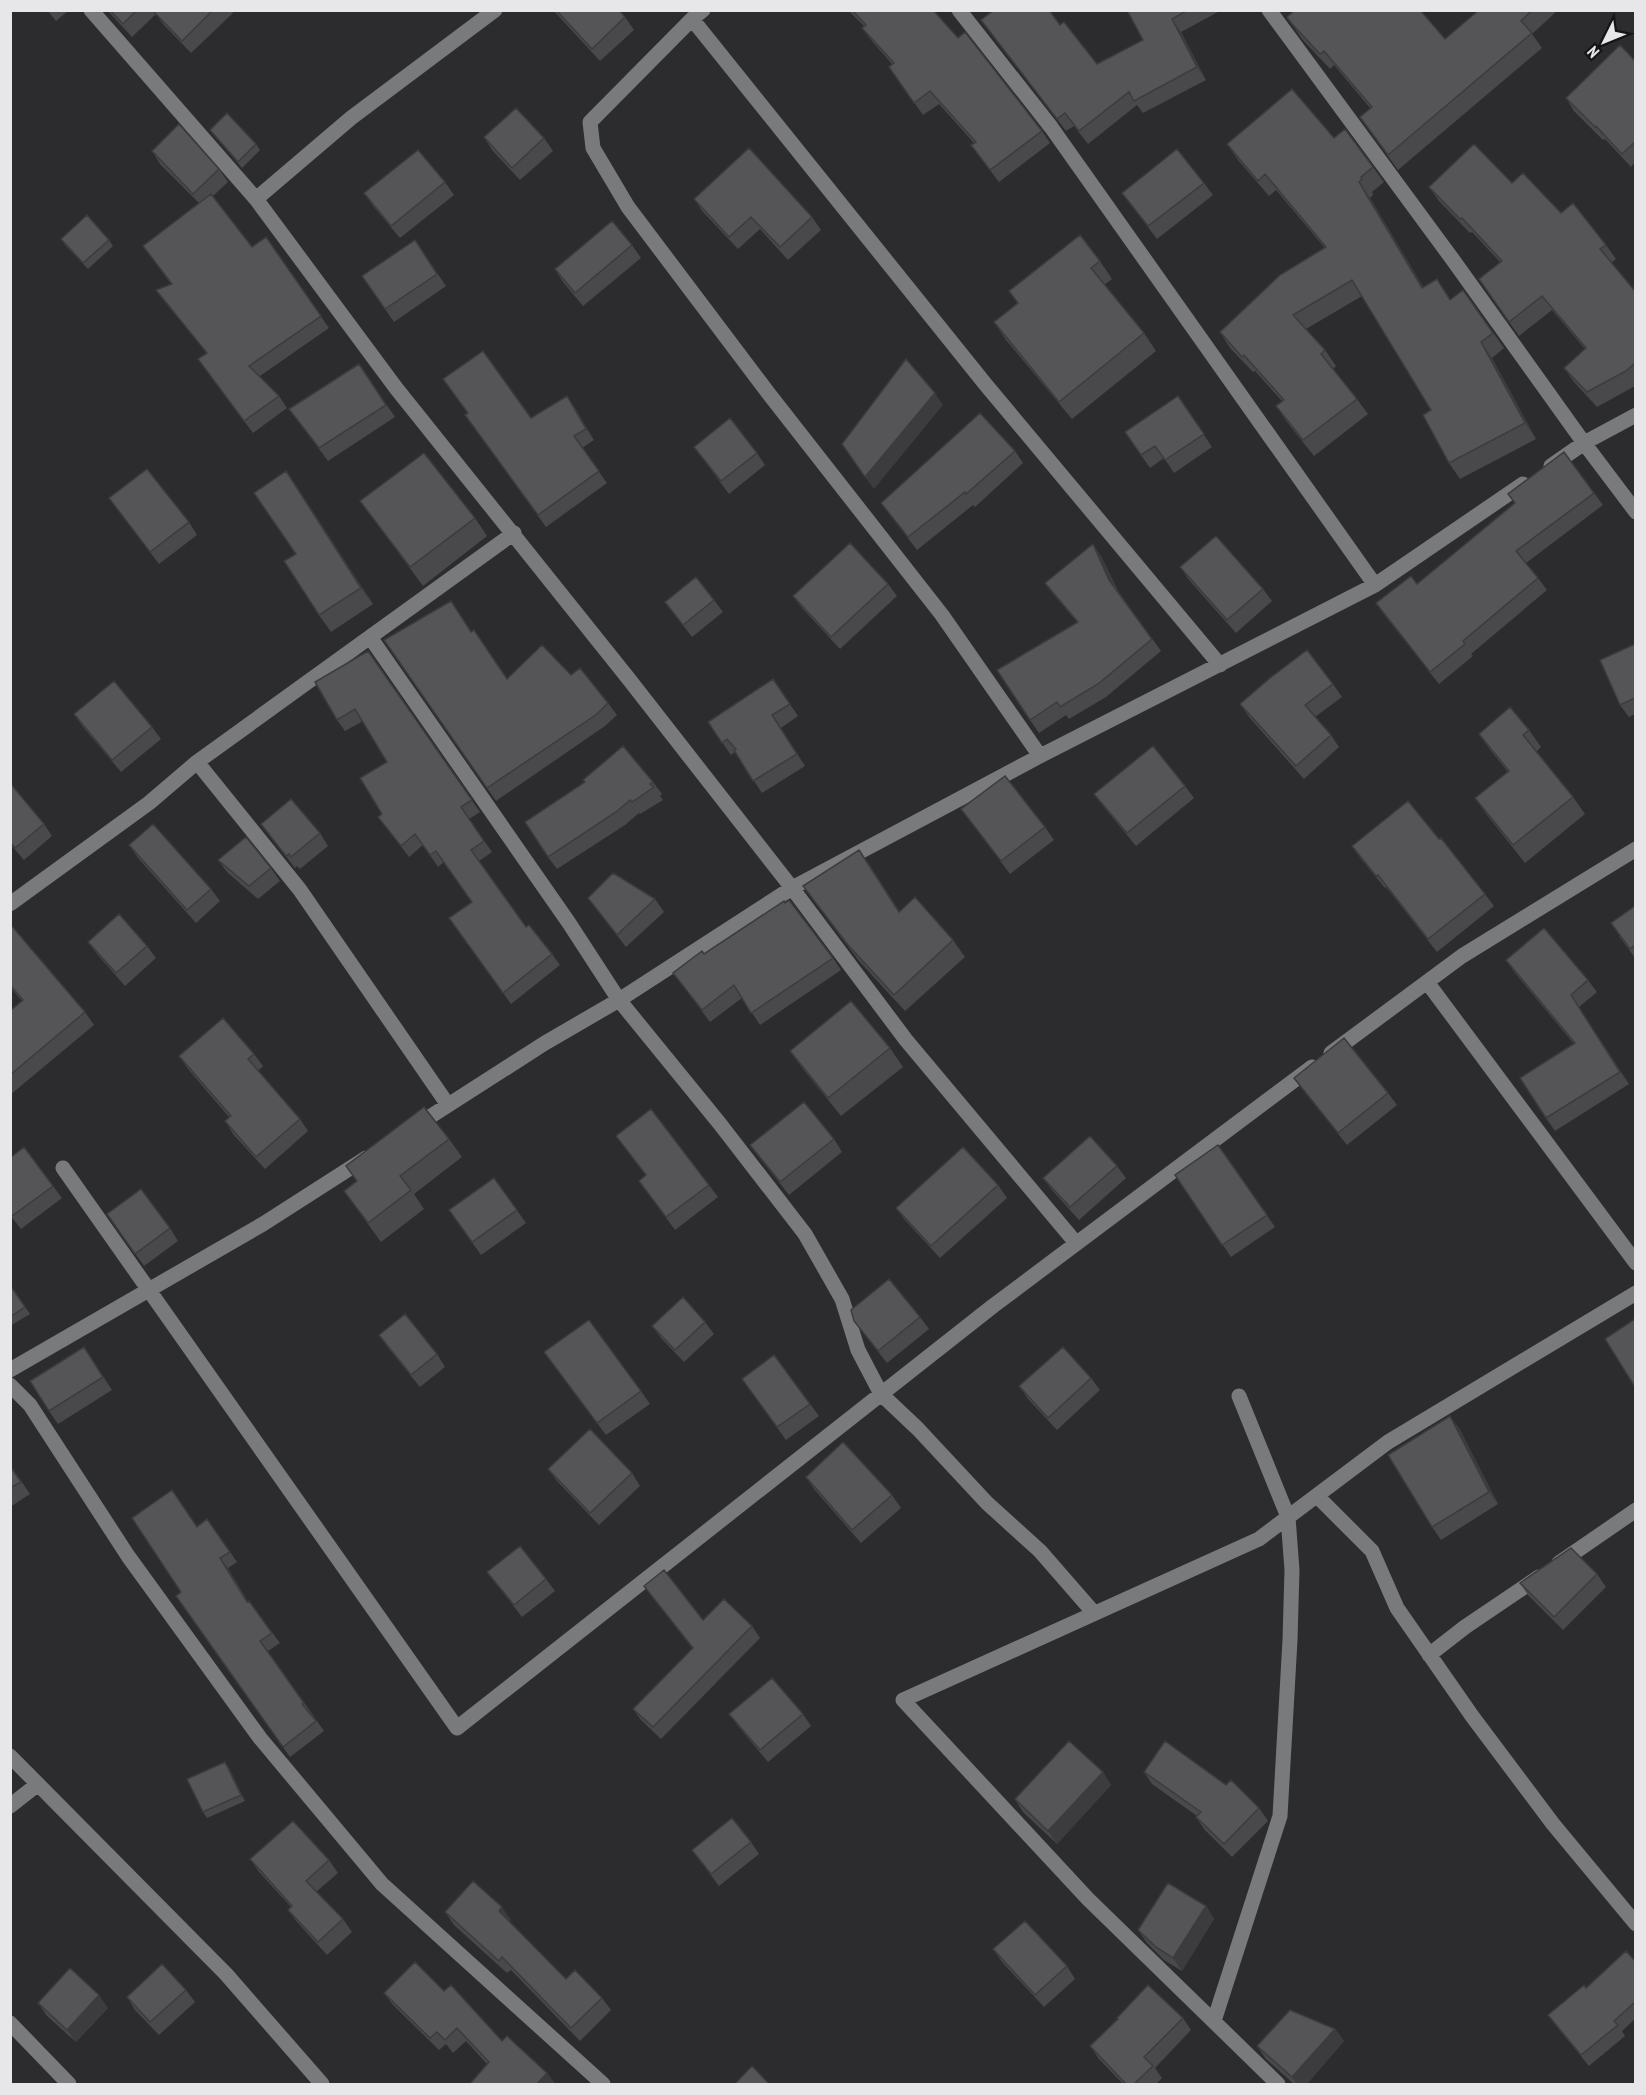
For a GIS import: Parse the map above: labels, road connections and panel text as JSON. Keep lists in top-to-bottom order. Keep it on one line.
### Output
{"north":"bottom left"}
